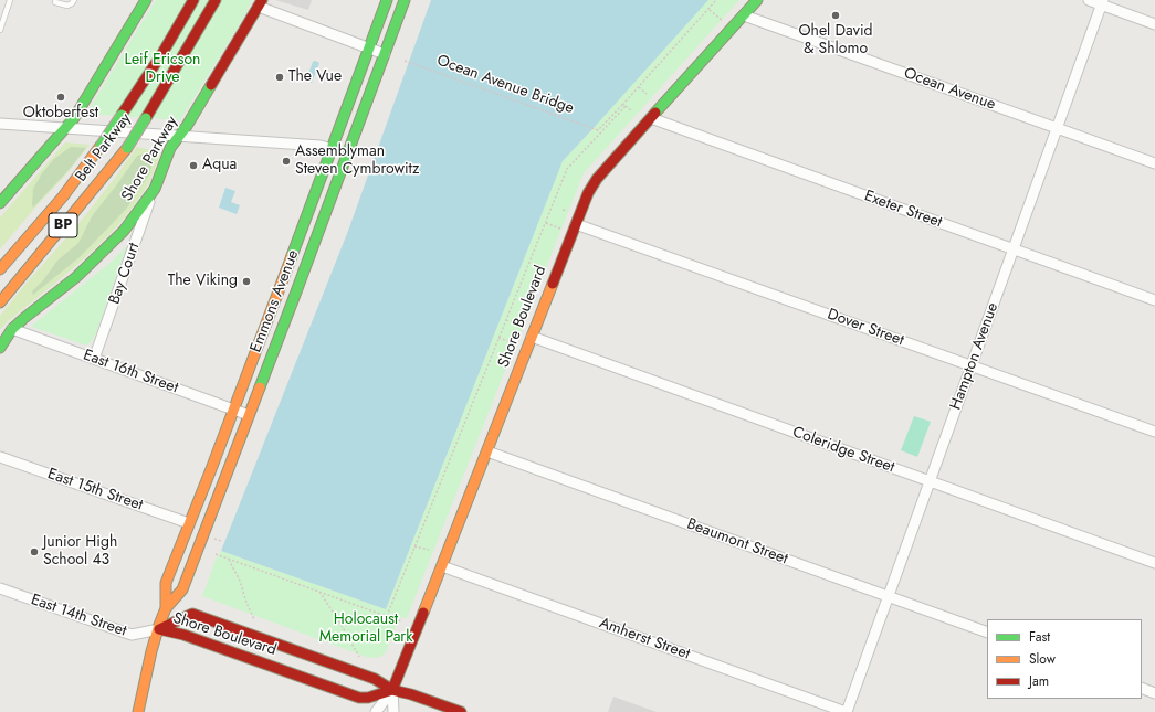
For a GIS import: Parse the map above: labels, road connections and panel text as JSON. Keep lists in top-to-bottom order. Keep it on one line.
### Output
{"streets":{"main road":["Belt Parkway","Shore Parkway","BP","Emmons Avenue","Shore Boulevard"],"street":["Ocean Avenue","Exeter Street","Bay Court","Dover Street","Hampton Avenue","East 16th Street","Coleridge Street","East 15th Street","Beaumont Street","East 14th Street","Amherst Street"],"path":["Ocean Avenue Bridge"]},"crossings":[["Ocean Avenue","Shore Boulevard"],["Ocean Avenue","Hampton Avenue"],["Shore Parkway","Bay Court"],["Shore Parkway","East 16th Street"],["Exeter Street","Shore Boulevard"],["Exeter Street","Hampton Avenue"],["Bay Court","East 16th Street"],["Emmons Avenue","Shore Boulevard"],["Emmons Avenue","East 16th Street"],["Emmons Avenue","East 15th Street"],["Emmons Avenue","East 14th Street"],["Shore Boulevard","Dover Street"],["Shore Boulevard","Coleridge Street"],["Shore Boulevard","Beaumont Street"],["Shore Boulevard","East 14th Street"],["Shore Boulevard","Amherst Street"],["Dover Street","Hampton Avenue"],["Hampton Avenue","Coleridge Street"],["Hampton Avenue","Beaumont Street"],["Hampton Avenue","Amherst Street"]],"parks":["Leif Ericson Drive","Holocaust Memorial Park"],"places":["Ohel David & Shlomo","The Vue","Oktoberfest","Assemblyman Steven Cymbrowitz","Aqua","The Viking","Junior High School 43"],"legend":["Fast","Slow","Jam"]}
